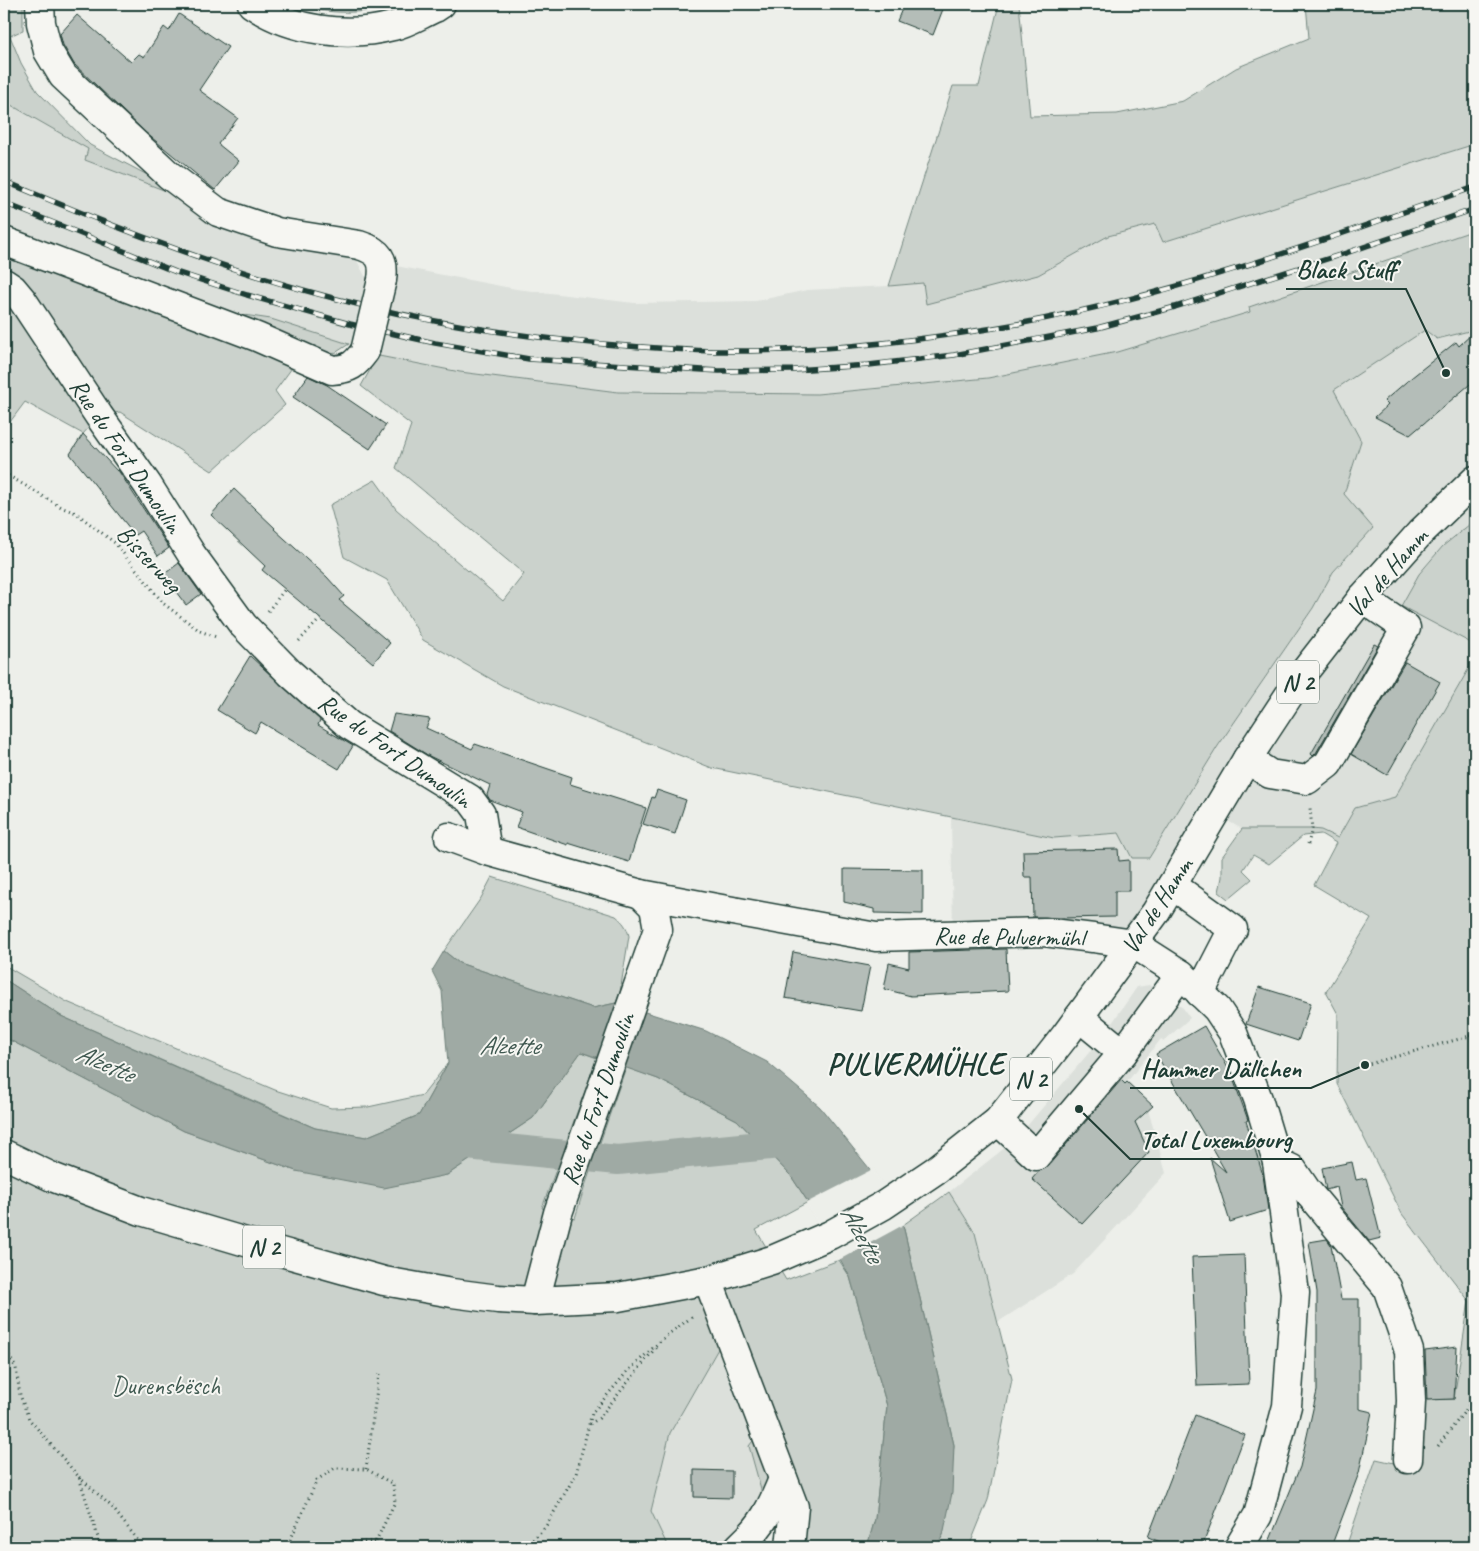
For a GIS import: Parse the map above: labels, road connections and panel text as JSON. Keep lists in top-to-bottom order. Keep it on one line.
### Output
{"streets":{"street":["Rue du Fort Dumoulin","Val de Hamm","N 2","Rue de Pulvermühl"],"path":["Bisserweg"]},"crossings":[["Rue du Fort Dumoulin","Bisserweg"],["Rue du Fort Dumoulin","N 2"],["Rue du Fort Dumoulin","Rue de Pulvermühl"],["Val de Hamm","N 2"],["Val de Hamm","Rue de Pulvermühl"]],"districts":["PULVERMÜHLE"],"water":["Alzette"],"parks":["Durensbësch"],"places":["Black Stuff","Hammer Dällchen","Total Luxembourg"]}
